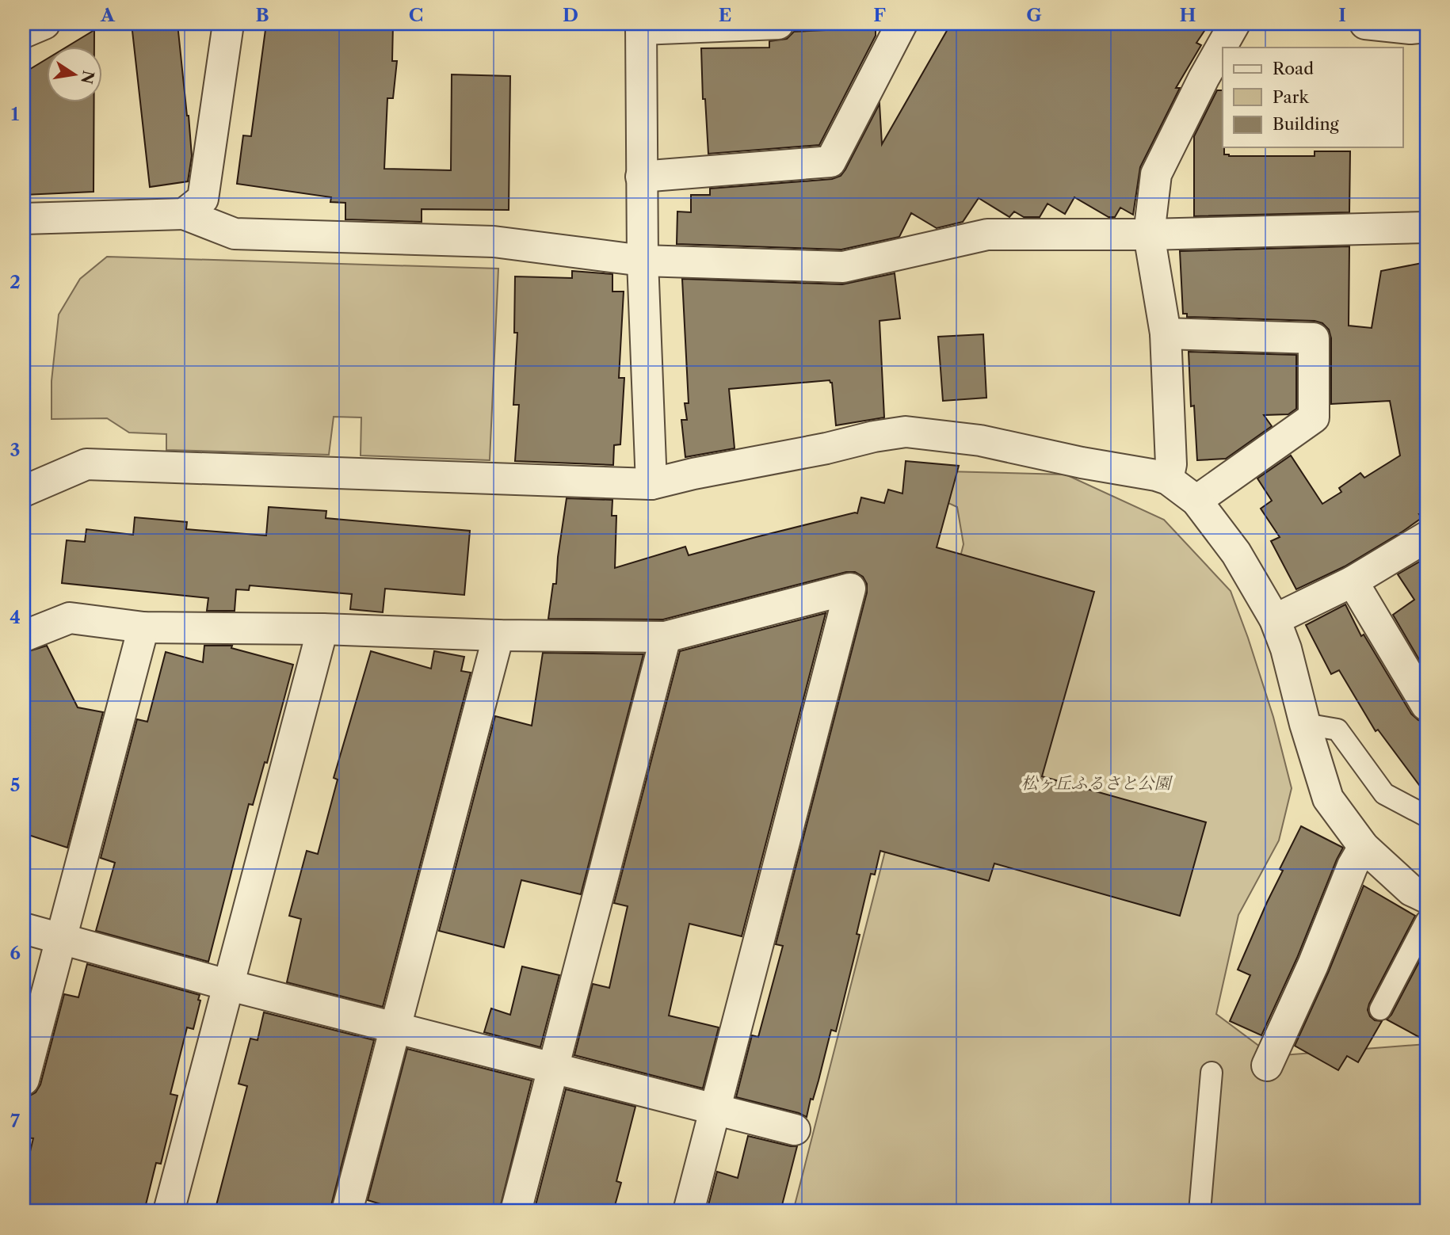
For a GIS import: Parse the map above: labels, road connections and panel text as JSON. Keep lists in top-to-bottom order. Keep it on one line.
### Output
{"parks":["松ヶ丘ふるさと公園"],"legend":["Road","Park","Building"],"north":"right","grid":{"columns":["A","B","C","D","E","F","G","H","I"],"rows":["1","2","3","4","5","6","7"]}}
